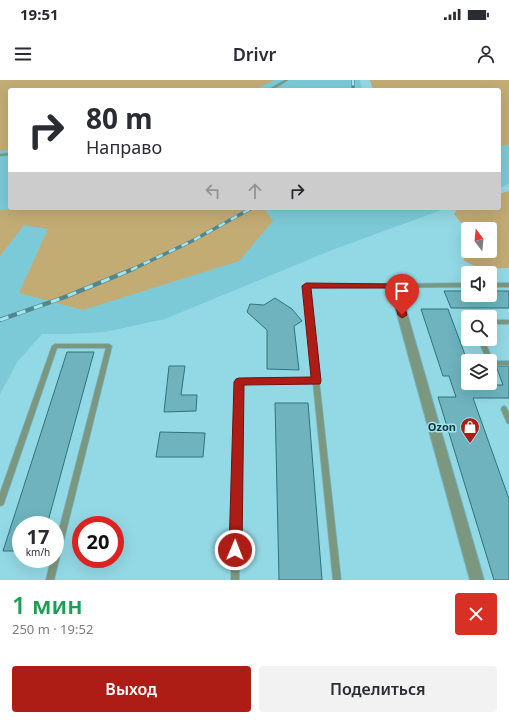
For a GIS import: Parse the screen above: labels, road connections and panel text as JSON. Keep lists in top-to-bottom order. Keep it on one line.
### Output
{"places":{"shop":["Ozon"]},"north":"top","page":{"status":"19:51","header":"Drivr","turn":["80 m","Направо"],"speed":"17 km/h","limit":"20","heading":["1 мин","250 m · 19:52"],"buttons":["Выход","Поделиться"]}}
